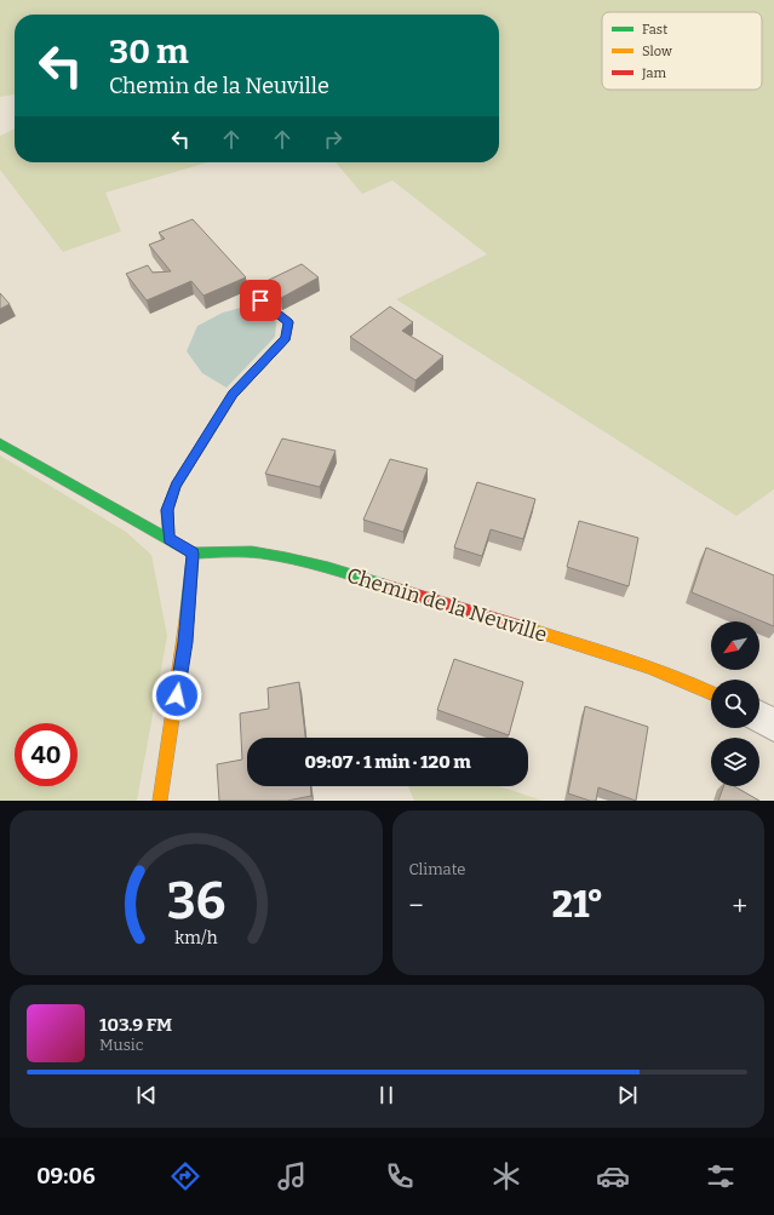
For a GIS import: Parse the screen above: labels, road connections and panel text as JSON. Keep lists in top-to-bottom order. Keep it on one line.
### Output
{"streets":{"street":["Chemin de la Neuville"]},"legend":["Fast","Slow","Jam"],"north":"bottom left","page":{"turn":["30 m","Chemin de la Neuville"],"limit":"40","trip":"09:07 · 1 min · 120 m","tile":"Climate","heat":["−","21°","+"],"song":["103.9 FM","Music"],"tabs":"09:06","gauge":["36","km/h"]}}
